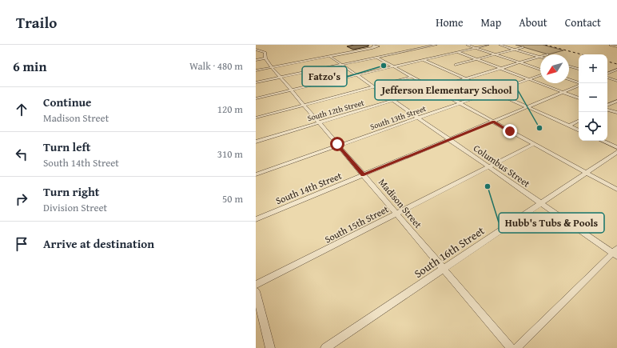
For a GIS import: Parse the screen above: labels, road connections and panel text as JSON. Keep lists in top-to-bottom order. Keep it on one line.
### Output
{"streets":{"street":["South 12th Street","South 13th Street","Columbus Street","South 14th Street","Madison Street","South 15th Street","South 16th Street"]},"crossings":[["South 12th Street","Columbus Street"],["South 12th Street","Madison Street"],["South 13th Street","Columbus Street"],["South 13th Street","Madison Street"],["Columbus Street","South 14th Street"],["Columbus Street","South 15th Street"],["Columbus Street","South 16th Street"],["South 14th Street","Madison Street"],["Madison Street","South 15th Street"],["Madison Street","South 16th Street"]],"places":["Fatzo's","Jefferson Elementary School","Hubb's Tubs & Pools"],"north":"bottom left","page":{"header":"Trailo","nav":["Home","Map","About","Contact"],"heading":["6 min","Walk · 480 m"],"map_buttons":["+","−"],"list":[["Continue","Madison Street","120 m"],["Turn left","South 14th Street","310 m"],["Turn right","Division Street","50 m"],"Arrive at destination"]}}
